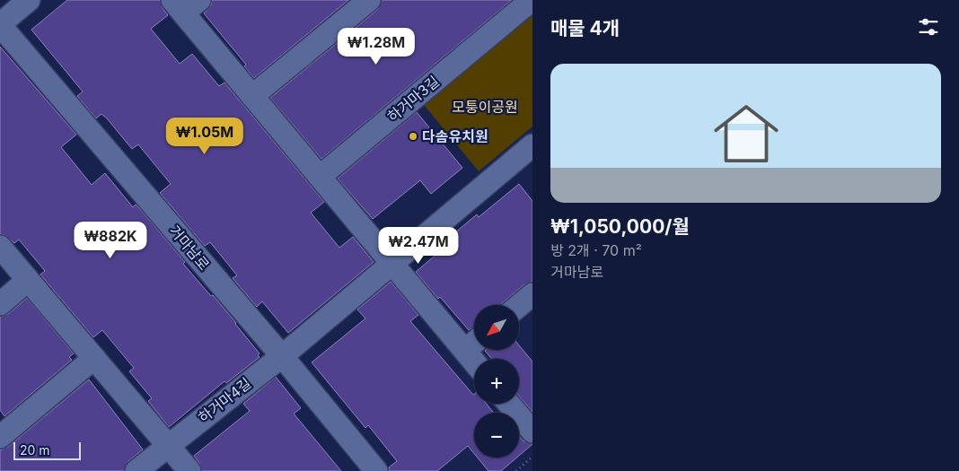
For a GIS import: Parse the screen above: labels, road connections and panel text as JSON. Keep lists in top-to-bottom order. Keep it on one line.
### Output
{"streets":{"street":["하거마3길","거마남로","하거마4길"]},"crossings":[["거마남로","하거마4길"]],"parks":["모퉁이공원"],"places":["다솜유치원"],"scale_bar":"20 m","north":"bottom left","page":{"heading":"매물 4개","price":["₩1.28M","₩1.05M","₩882K","₩2.47M"],"list":[{"name":"₩1,050,000/월","note":"방 2개 · 70 m² · 거마남로"}],"map_buttons":["+","−"],"scale":"20 m"}}
